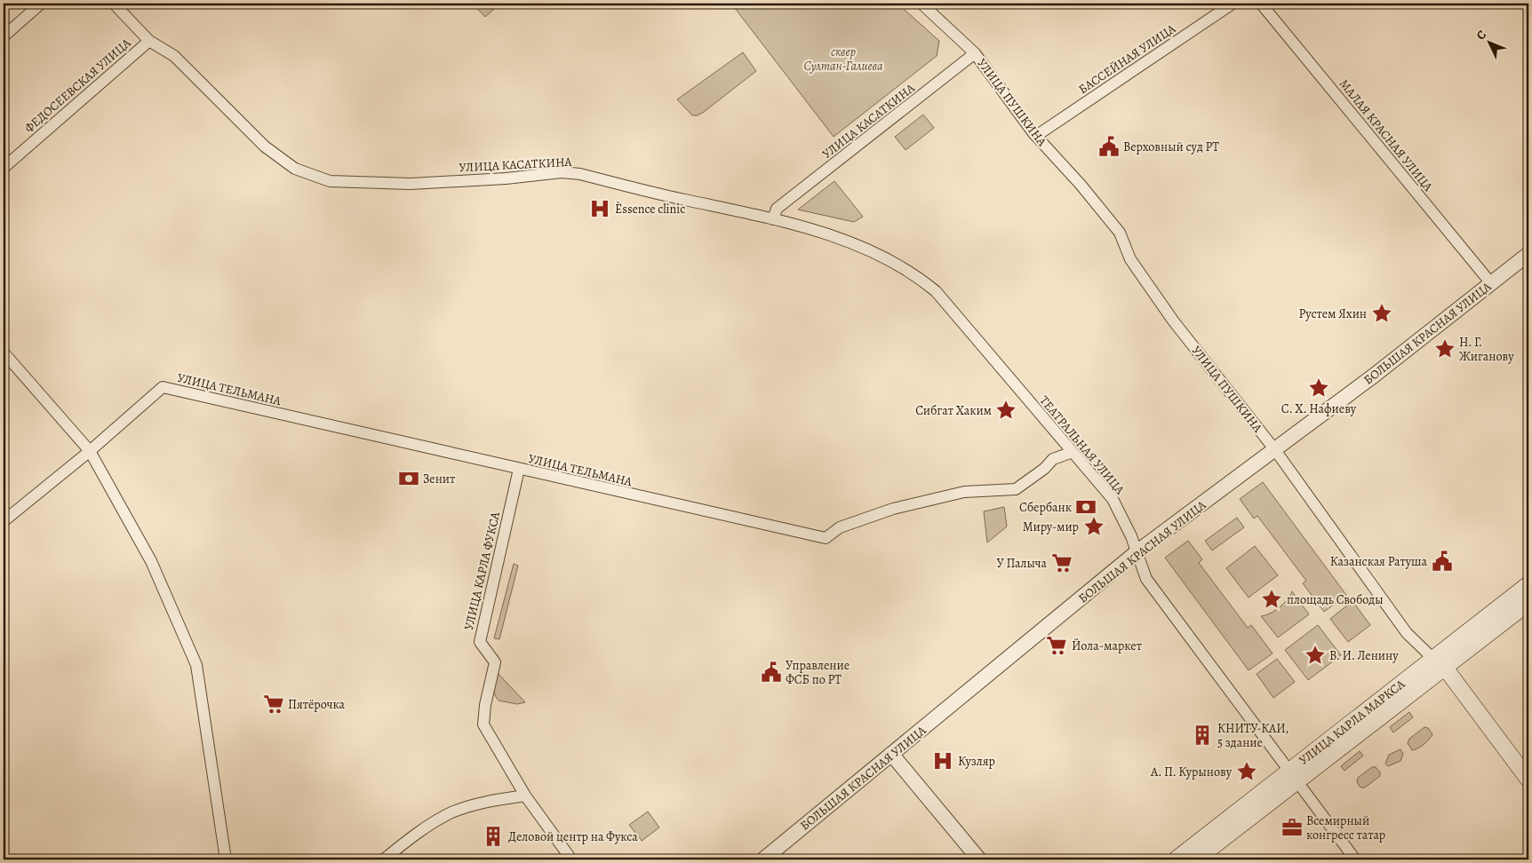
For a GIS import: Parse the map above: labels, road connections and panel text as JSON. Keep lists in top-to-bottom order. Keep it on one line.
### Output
{"streets":{"main road":["УЛИЦА ПУШКИНА","УЛИЦА КАРЛА МАРКСА"],"street":["БАССЕЙНАЯ УЛИЦА","ФЕДОСЕЕВСКАЯ УЛИЦА","УЛИЦА КАСАТКИНА","МАЛАЯ КРАСНАЯ УЛИЦА","БОЛЬШАЯ КРАСНАЯ УЛИЦА","УЛИЦА ТЕЛЬМАНА","ТЕАТРАЛЬНАЯ УЛИЦА","УЛИЦА КАРЛА ФУКСА"]},"crossings":[["БАССЕЙНАЯ УЛИЦА","УЛИЦА ПУШКИНА"],["ФЕДОСЕЕВСКАЯ УЛИЦА","УЛИЦА КАСАТКИНА"],["УЛИЦА ПУШКИНА","УЛИЦА КАСАТКИНА"],["УЛИЦА ПУШКИНА","БОЛЬШАЯ КРАСНАЯ УЛИЦА"],["УЛИЦА ПУШКИНА","УЛИЦА КАРЛА МАРКСА"],["УЛИЦА КАСАТКИНА","ТЕАТРАЛЬНАЯ УЛИЦА"],["МАЛАЯ КРАСНАЯ УЛИЦА","БОЛЬШАЯ КРАСНАЯ УЛИЦА"],["БОЛЬШАЯ КРАСНАЯ УЛИЦА","ТЕАТРАЛЬНАЯ УЛИЦА"],["УЛИЦА ТЕЛЬМАНА","ТЕАТРАЛЬНАЯ УЛИЦА"],["УЛИЦА ТЕЛЬМАНА","УЛИЦА КАРЛА ФУКСА"],["ТЕАТРАЛЬНАЯ УЛИЦА","УЛИЦА КАРЛА МАРКСА"]],"parks":["сквер Султан-Галиева"],"places":{"public building":["Верховный суд РТ","Казанская Ратуша","Управление ФСБ по РТ"],"hospital":["Èssence clinic","Кузляр"],"place":["Рустем Яхин","Н. Г. Жиганову","С. Х. Нафиеву","Сибгат Хаким","Миру-мир","площадь Свободы","В. И. Ленину","А. П. Курынову"],"bank":["Зенит","Сбербанк"],"supermarket":["У Палыча","Йола-маркет","Пятёрочка"],"building":["КНИТУ-КАИ, 5 здание","Деловой центр на Фукса"],"office":["Всемирный конгресс татар"]},"north":"top left"}
